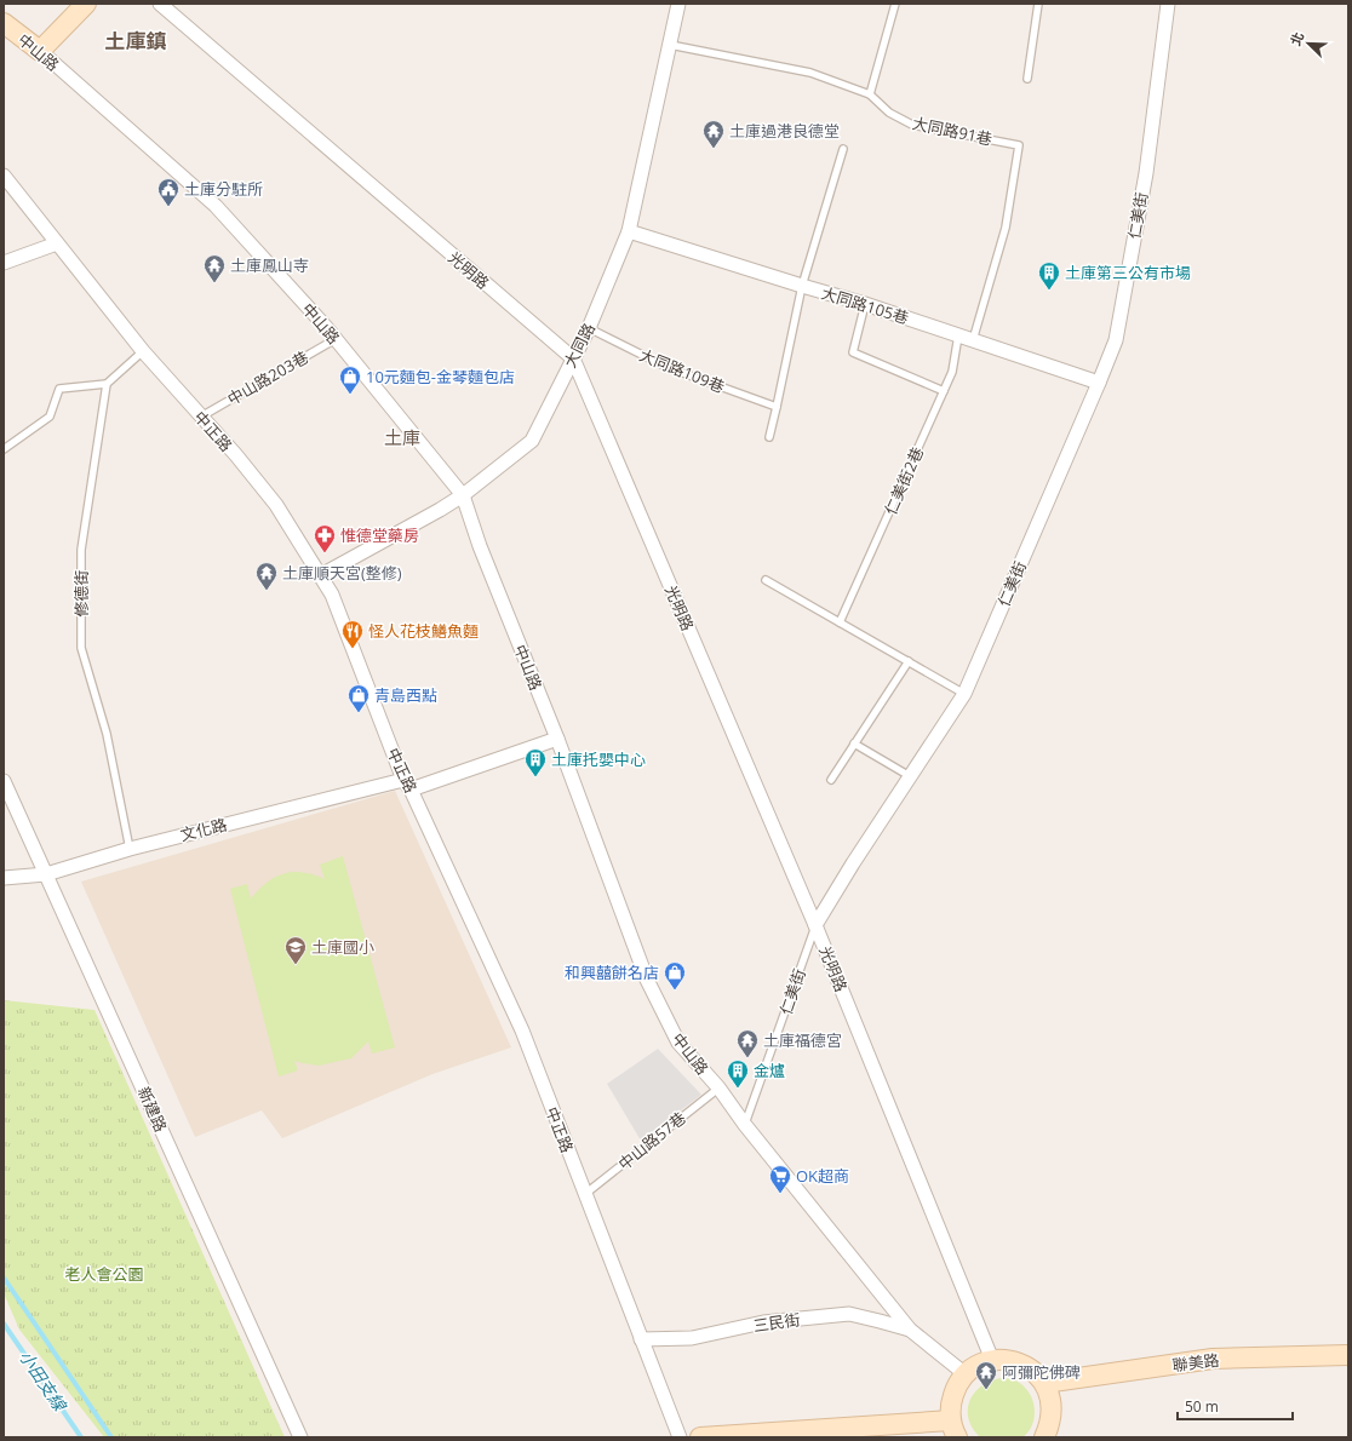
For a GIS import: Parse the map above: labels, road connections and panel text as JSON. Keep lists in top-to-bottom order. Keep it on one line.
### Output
{"streets":{"street":["中山路","仁美街","光明路","大同路105巷","大同路","中正路","文化路","新建路","三民街","聯美路"],"lane":["大同路91巷","大同路109巷","中山路203巷","仁美街2巷","修德街","中山路57巷"]},"crossings":[["中山路","仁美街"],["中山路","大同路"],["中山路","中山路203巷"],["中山路","文化路"],["中山路","中山路57巷"],["中山路","三民街"],["大同路91巷","大同路105巷"],["大同路91巷","大同路"],["仁美街","光明路"],["仁美街","大同路105巷"],["光明路","大同路"],["大同路105巷","大同路"],["大同路105巷","仁美街2巷"],["大同路","大同路109巷"],["大同路","中正路"],["中山路203巷","中正路"],["中正路","文化路"],["中正路","中山路57巷"],["中正路","三民街"],["修德街","文化路"],["文化路","新建路"]],"districts":["土庫鎮","土庫"],"water":["小田支線"],"parks":["老人會公園"],"places":{"temple":["土庫過港良德堂","土庫鳳山寺","土庫順天宮(整修)","土庫福德宮","阿彌陀佛碑"],"public building":["土庫分駐所"],"building":["土庫第三公有市場","土庫托嬰中心","金爐"],"shop":["10元麵包-金琴麵包店","青島西點","和興囍餅名店"],"pharmacy":["惟德堂藥房"],"restaurant":["怪人花枝鱔魚麵"],"school or university":["土庫國小"],"supermarket":["OK超商"]},"scale_bar":"50 m","north":"top left"}
